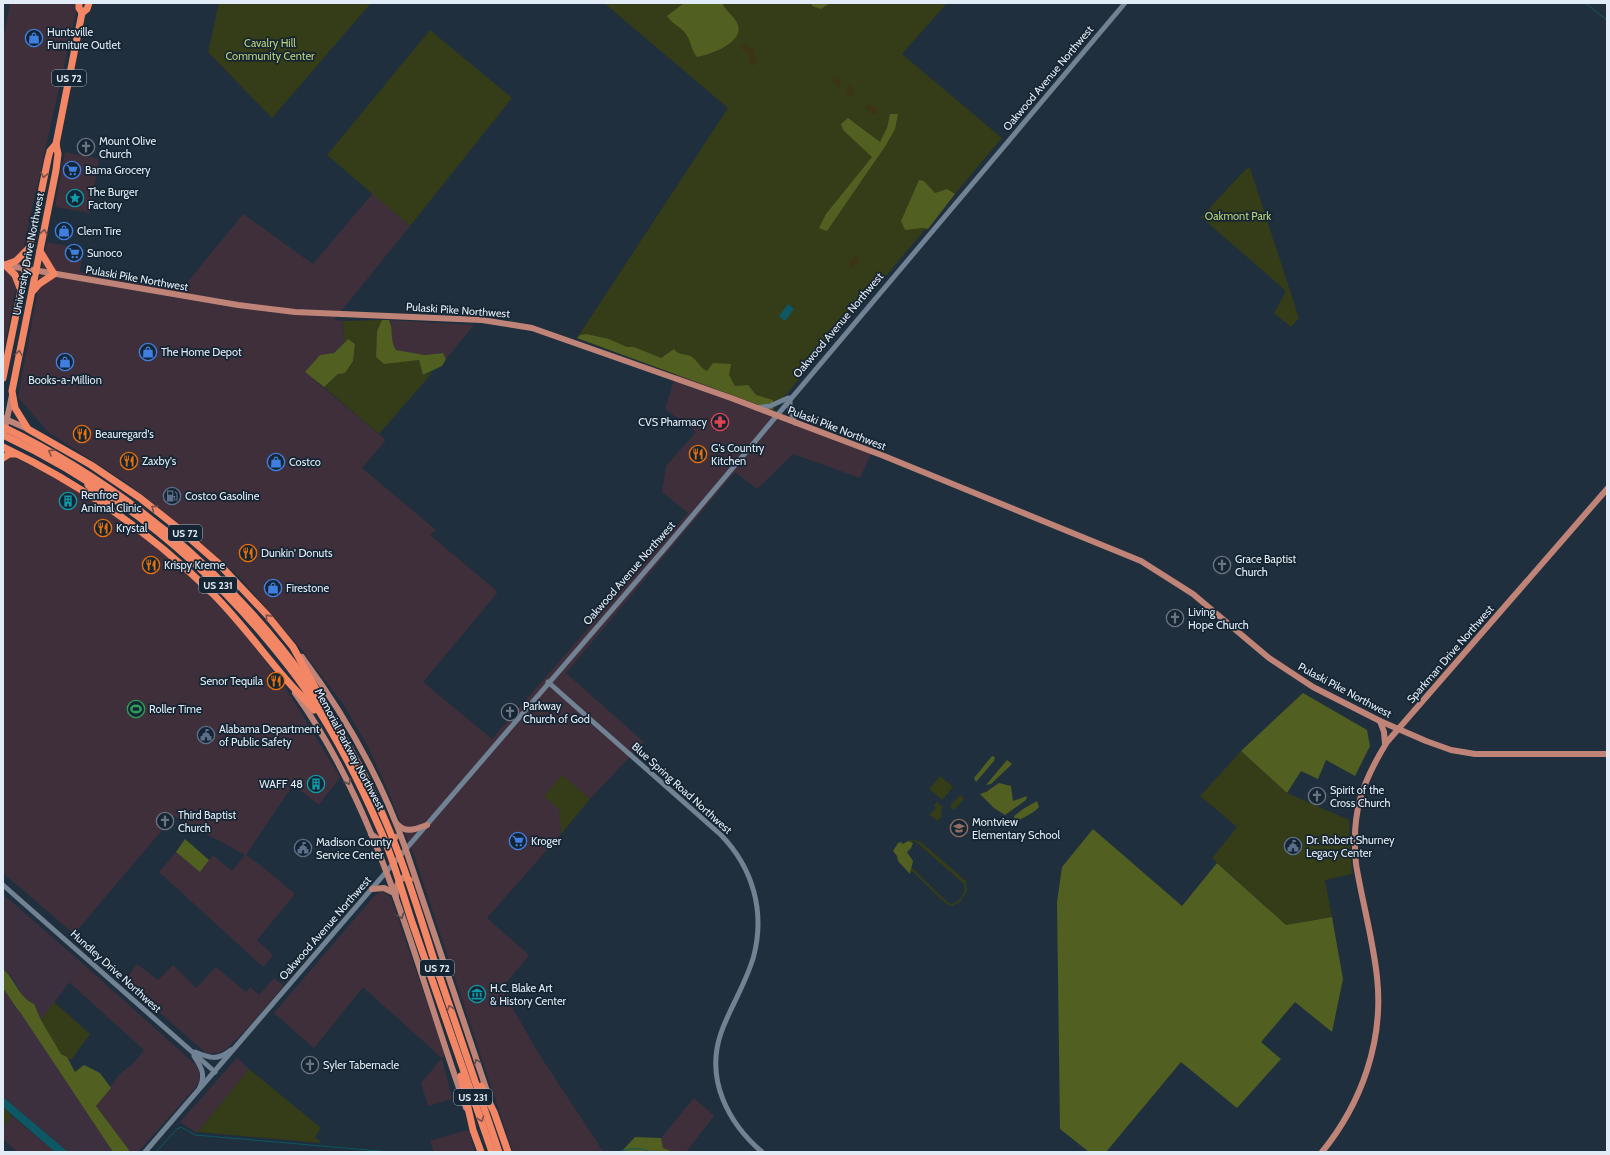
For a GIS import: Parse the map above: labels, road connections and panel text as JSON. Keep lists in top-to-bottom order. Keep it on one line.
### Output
{"streets":{"highway":["US 72","University Drive Northwest","US 231","Memorial Parkway Northwest"],"main road":["Pulaski Pike Northwest","Sparkman Drive Northwest"],"street":["Oakwood Avenue Northwest","Blue Spring Road Northwest","Hundley Drive Northwest"]},"crossings":[["US 72","University Drive Northwest"],["US 72","Memorial Parkway Northwest"],["Oakwood Avenue Northwest","Pulaski Pike Northwest"],["Oakwood Avenue Northwest","Blue Spring Road Northwest"],["Oakwood Avenue Northwest","Hundley Drive Northwest"],["University Drive Northwest","Pulaski Pike Northwest"],["Pulaski Pike Northwest","Sparkman Drive Northwest"]],"parks":["Cavalry Hill Community Center","Oakmont Park"],"places":{"shop":["Huntsville Furniture Outlet","Clem Tire","The Home Depot","Books-a-Million","Costco","Firestone"],"church":["Mount Olive Church","Grace Baptist Church","Living Hope Church","Parkway Church of God","Spirit of the Cross Church","Third Baptist Church","Syler Tabernacle"],"supermarket":["Bama Grocery","Sunoco","Kroger"],"place":["The Burger Factory"],"pharmacy":["CVS Pharmacy"],"restaurant":["Beauregard's","G's Country Kitchen","Zaxby's","Krystal","Dunkin' Donuts","Krispy Kreme","Senor Tequila"],"fuel station":["Costco Gasoline"],"building":["Renfroe Animal Clinic","WAFF 48"],"sports":["Roller Time"],"public building":["Alabama Department of Public Safety","Dr. Robert Shurney Legacy Center","Madison County Service Center"],"school or university":["Montview Elementary School"],"museum":["H.C. Blake Art & History Center"]}}
